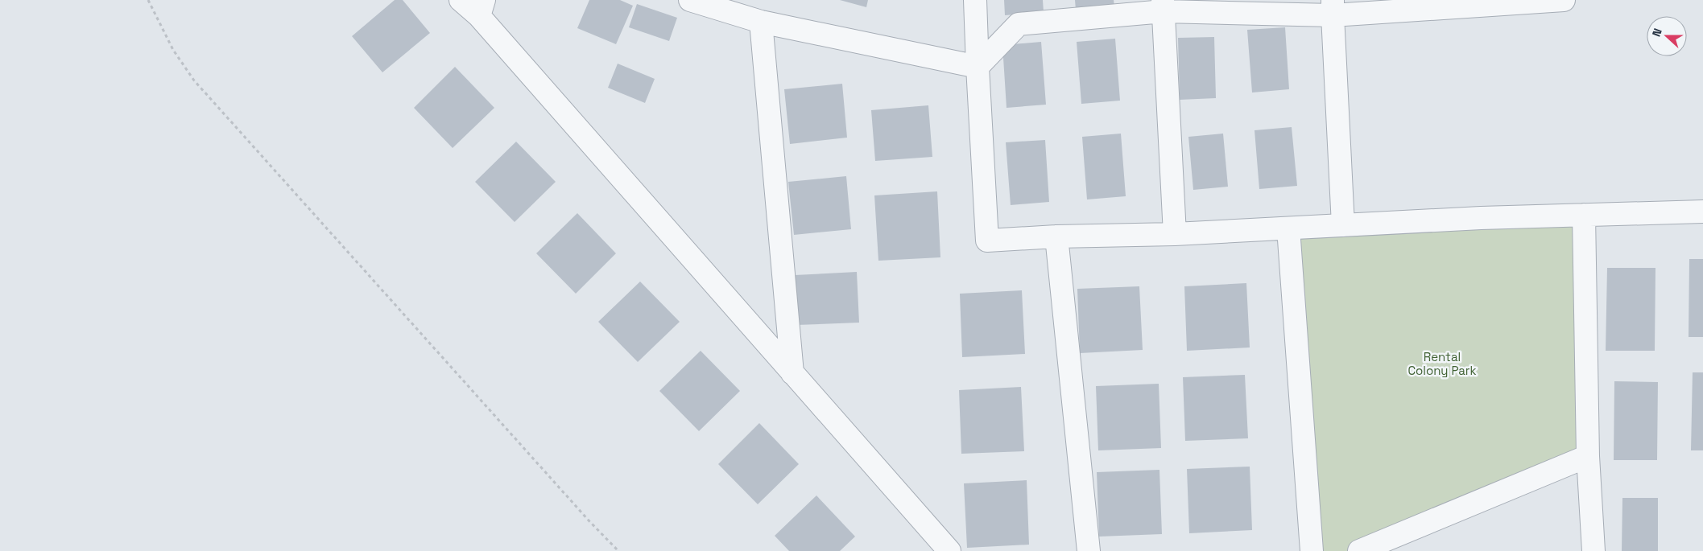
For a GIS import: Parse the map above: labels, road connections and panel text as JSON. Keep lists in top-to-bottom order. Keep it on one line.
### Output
{"parks":["Rental Colony Park"],"north":"left"}
